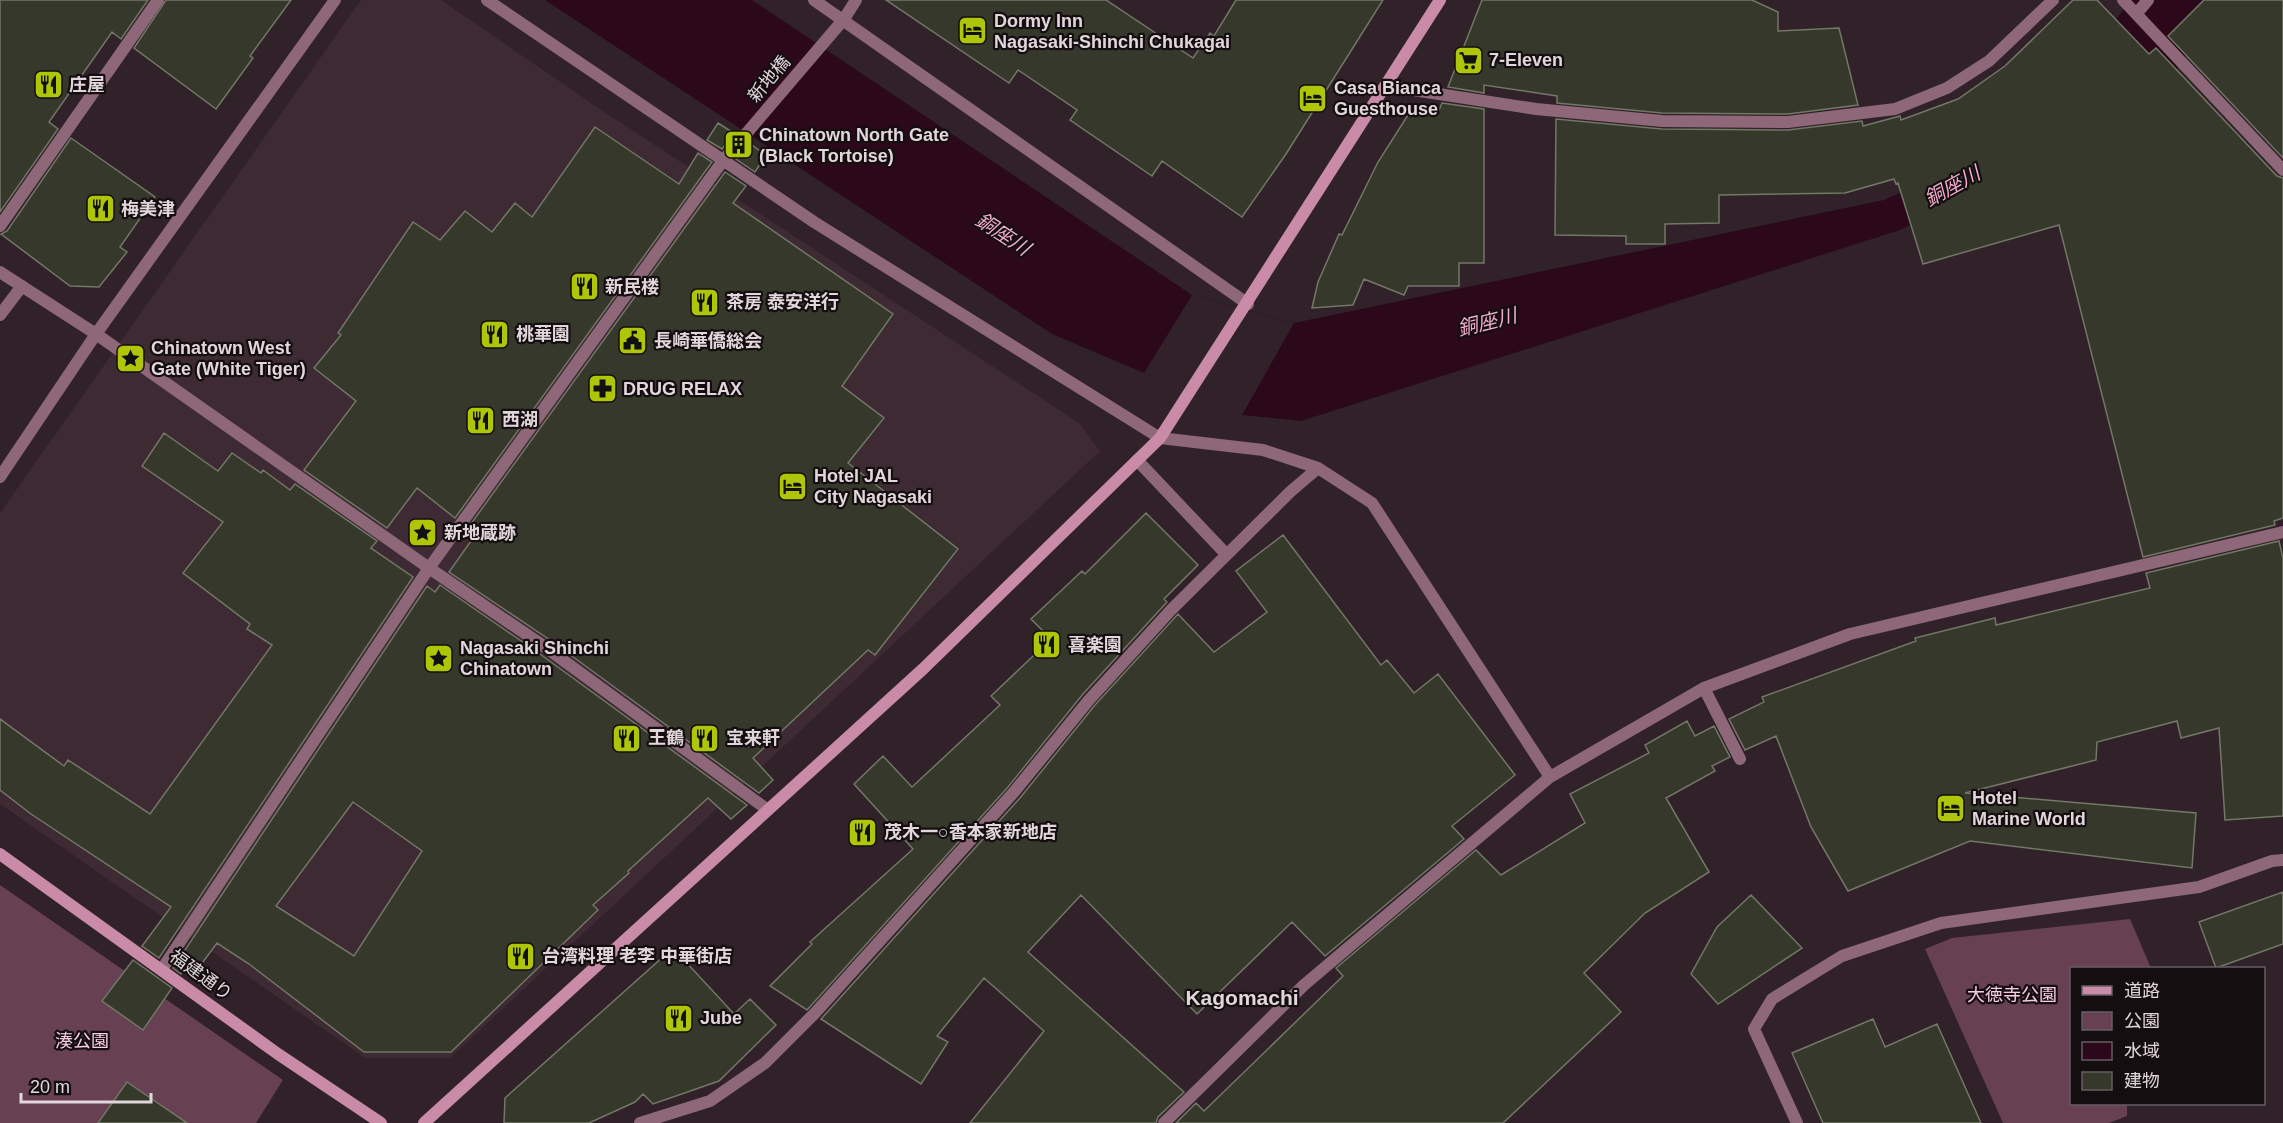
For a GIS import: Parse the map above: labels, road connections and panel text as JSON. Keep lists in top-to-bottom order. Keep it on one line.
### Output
{"streets":{"street":["新地橋","福建通り"]},"crossings":[["新地橋","福建通り"]],"districts":["Kagomachi"],"water":["銅座川"],"parks":["大徳寺公園","湊公園"],"places":{"hotel":["Dormy Inn Nagasaki-Shinchi Chukagai","Casa Bianca Guesthouse","Hotel JAL City Nagasaki","Hotel Marine World"],"supermarket":["7-Eleven"],"restaurant":["庄屋","梅美津","新民楼","茶房 泰安洋行","桃華園","西湖","喜楽園","王鶴","宝来軒","茂木一○香本家新地店","台湾料理 老李 中華街店","Jube"],"building":["Chinatown North Gate (Black Tortoise)"],"public building":["長崎華僑総会"],"place":["Chinatown West Gate (White Tiger)","新地蔵跡","Nagasaki Shinchi Chinatown"],"pharmacy":["DRUG RELAX"]},"legend":["道路","公園","水域","建物"],"scale_bar":"20 m"}
